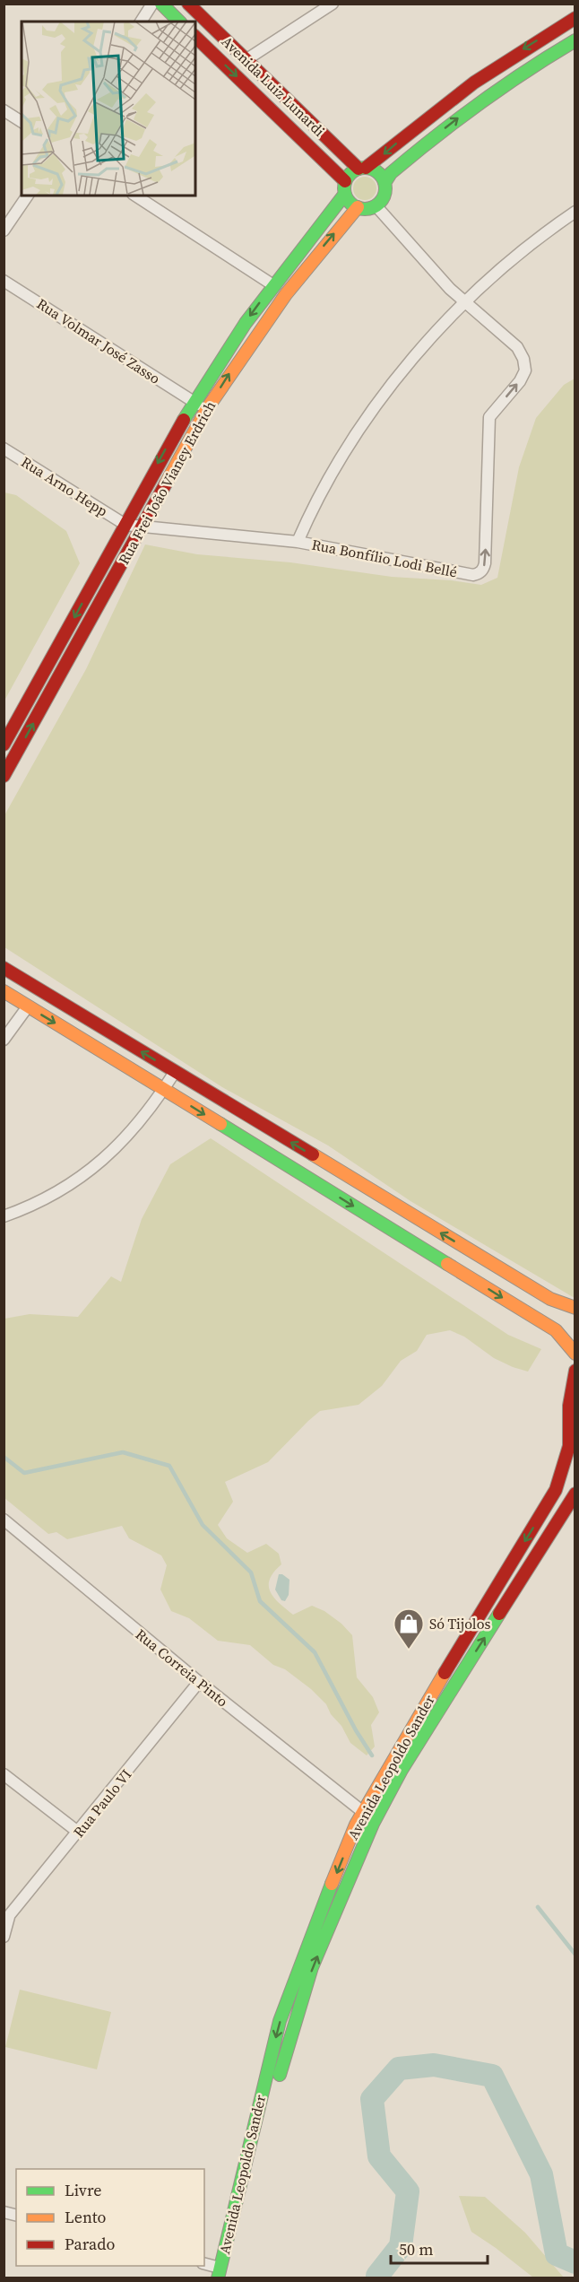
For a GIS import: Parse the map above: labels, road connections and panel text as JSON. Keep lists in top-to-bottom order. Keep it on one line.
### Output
{"streets":{"main road":["Avenida Luiz Lunardi","Rua Frei João Vianey Erdrich","Avenida Leopoldo Sander"],"street":["Rua Volmar José Zasso","Rua Arno Hepp","Rua Bonfílio Lodi Bellé","Rua Correia Pinto","Rua Paulo VI"]},"crossings":[["Avenida Luiz Lunardi","Rua Frei João Vianey Erdrich"],["Rua Volmar José Zasso","Rua Frei João Vianey Erdrich"],["Rua Frei João Vianey Erdrich","Rua Arno Hepp"],["Rua Frei João Vianey Erdrich","Rua Bonfílio Lodi Bellé"],["Rua Arno Hepp","Rua Bonfílio Lodi Bellé"],["Rua Correia Pinto","Avenida Leopoldo Sander"],["Rua Correia Pinto","Rua Paulo VI"]],"places":{"shop":["Só Tijolos"]},"legend":["Livre","Lento","Parado"],"scale_bar":"50 m"}
